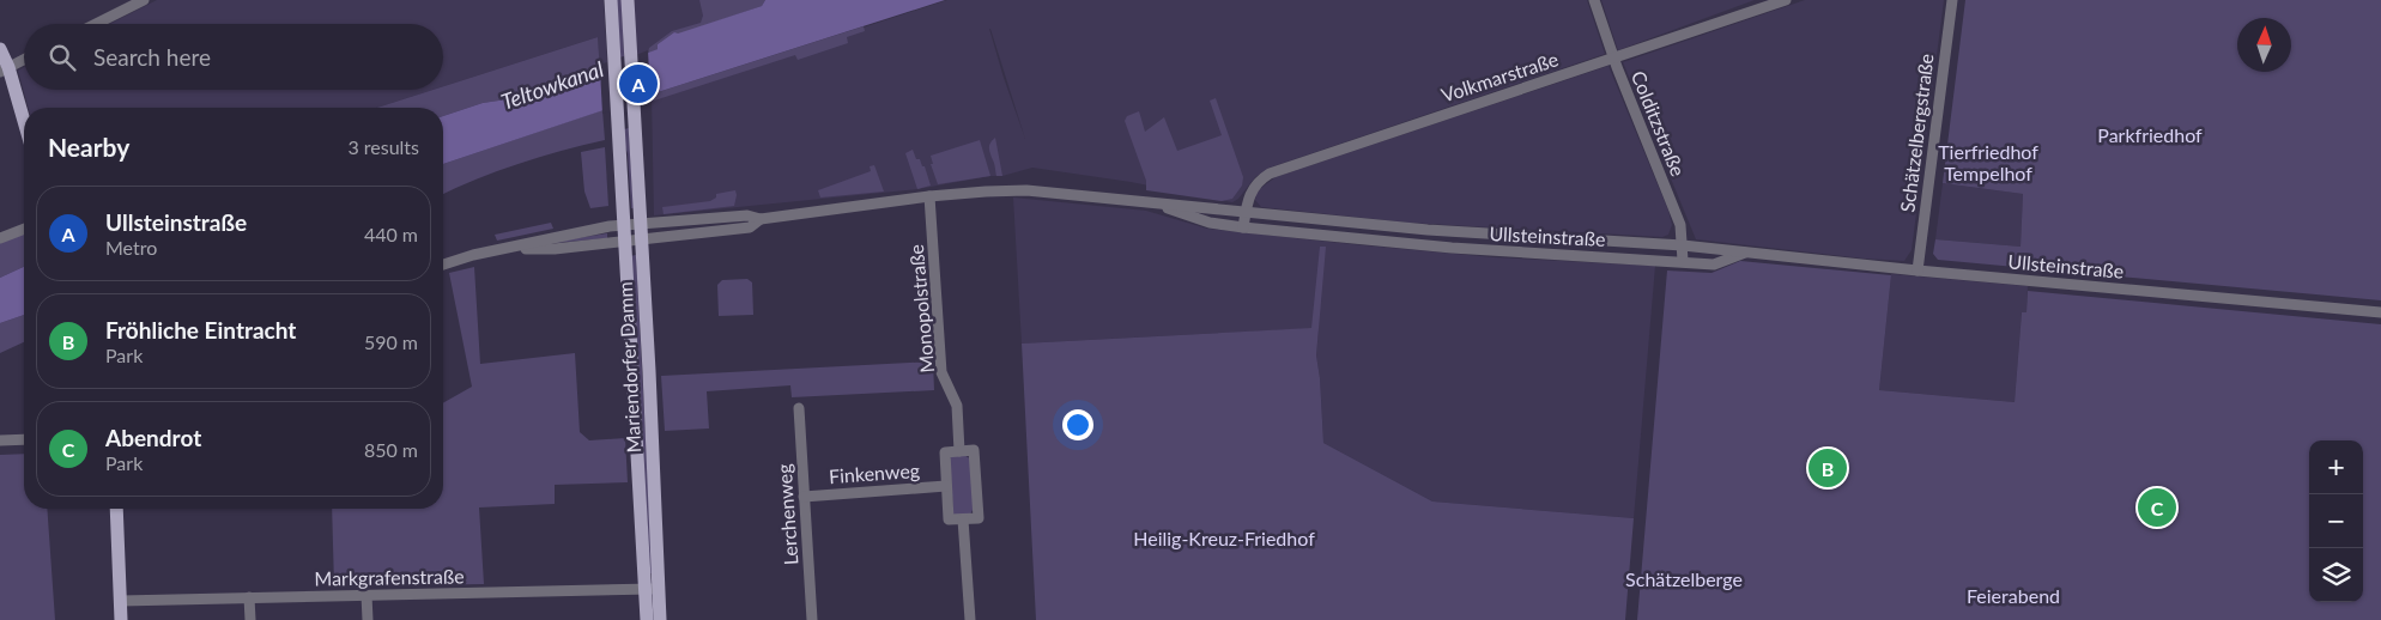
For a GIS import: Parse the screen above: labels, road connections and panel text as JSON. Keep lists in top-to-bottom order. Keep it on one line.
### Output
{"streets":{"main road":["Mariendorfer Damm"],"street":["Volkmarstraße","Colditzstraße","Schätzelbergstraße","Ullsteinstraße","Monopolstraße","Finkenweg","Lerchenweg","Markgrafenstraße"]},"crossings":[["Volkmarstraße","Colditzstraße"],["Volkmarstraße","Ullsteinstraße"],["Colditzstraße","Ullsteinstraße"],["Schätzelbergstraße","Ullsteinstraße"],["Ullsteinstraße","Monopolstraße"],["Ullsteinstraße","Mariendorfer Damm"],["Mariendorfer Damm","Markgrafenstraße"],["Finkenweg","Lerchenweg"]],"water":["Teltowkanal"],"parks":["Parkfriedhof","Tierfriedhof Tempelhof","Heilig-Kreuz-Friedhof","Schätzelberge","Feierabend"],"north":"top","page":{"search":"Search here","pins":["A","B","C"],"heading":["Nearby","3 results"],"list":[{"mark":"A","name":"Ullsteinstraße","note":"Metro","value":"440 m"},{"mark":"B","name":"Fröhliche Eintracht","note":"Park","value":"590 m"},{"mark":"C","name":"Abendrot","note":"Park","value":"850 m"}],"map_buttons":["+","−"]}}
